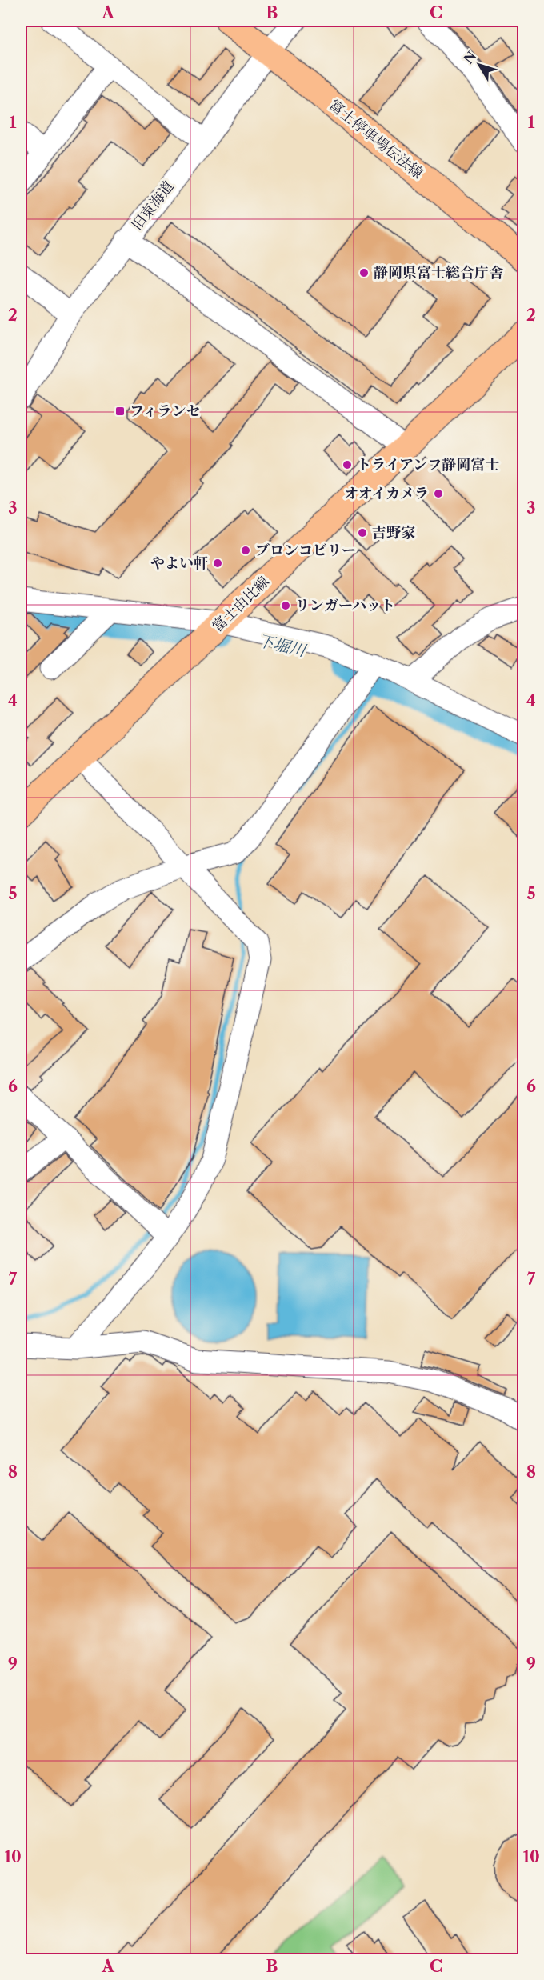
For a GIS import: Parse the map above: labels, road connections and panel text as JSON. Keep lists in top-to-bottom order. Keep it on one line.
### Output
{"streets":{"main road":["富士停車場伝法線","富士由比線"],"street":["旧東海道"]},"crossings":[["富士停車場伝法線","旧東海道"]],"water":["下堀川"],"places":{"other":["静岡県富士総合庁舎","トライアンフ静岡富士","オオイカメラ","吉野家","ブロンコビリー","やよい軒","リンガーハット"],"transit":["フィランセ"]},"north":"top left","grid":{"columns":["A","B","C"],"rows":["1","2","3","4","5","6","7","8","9","10"]}}
